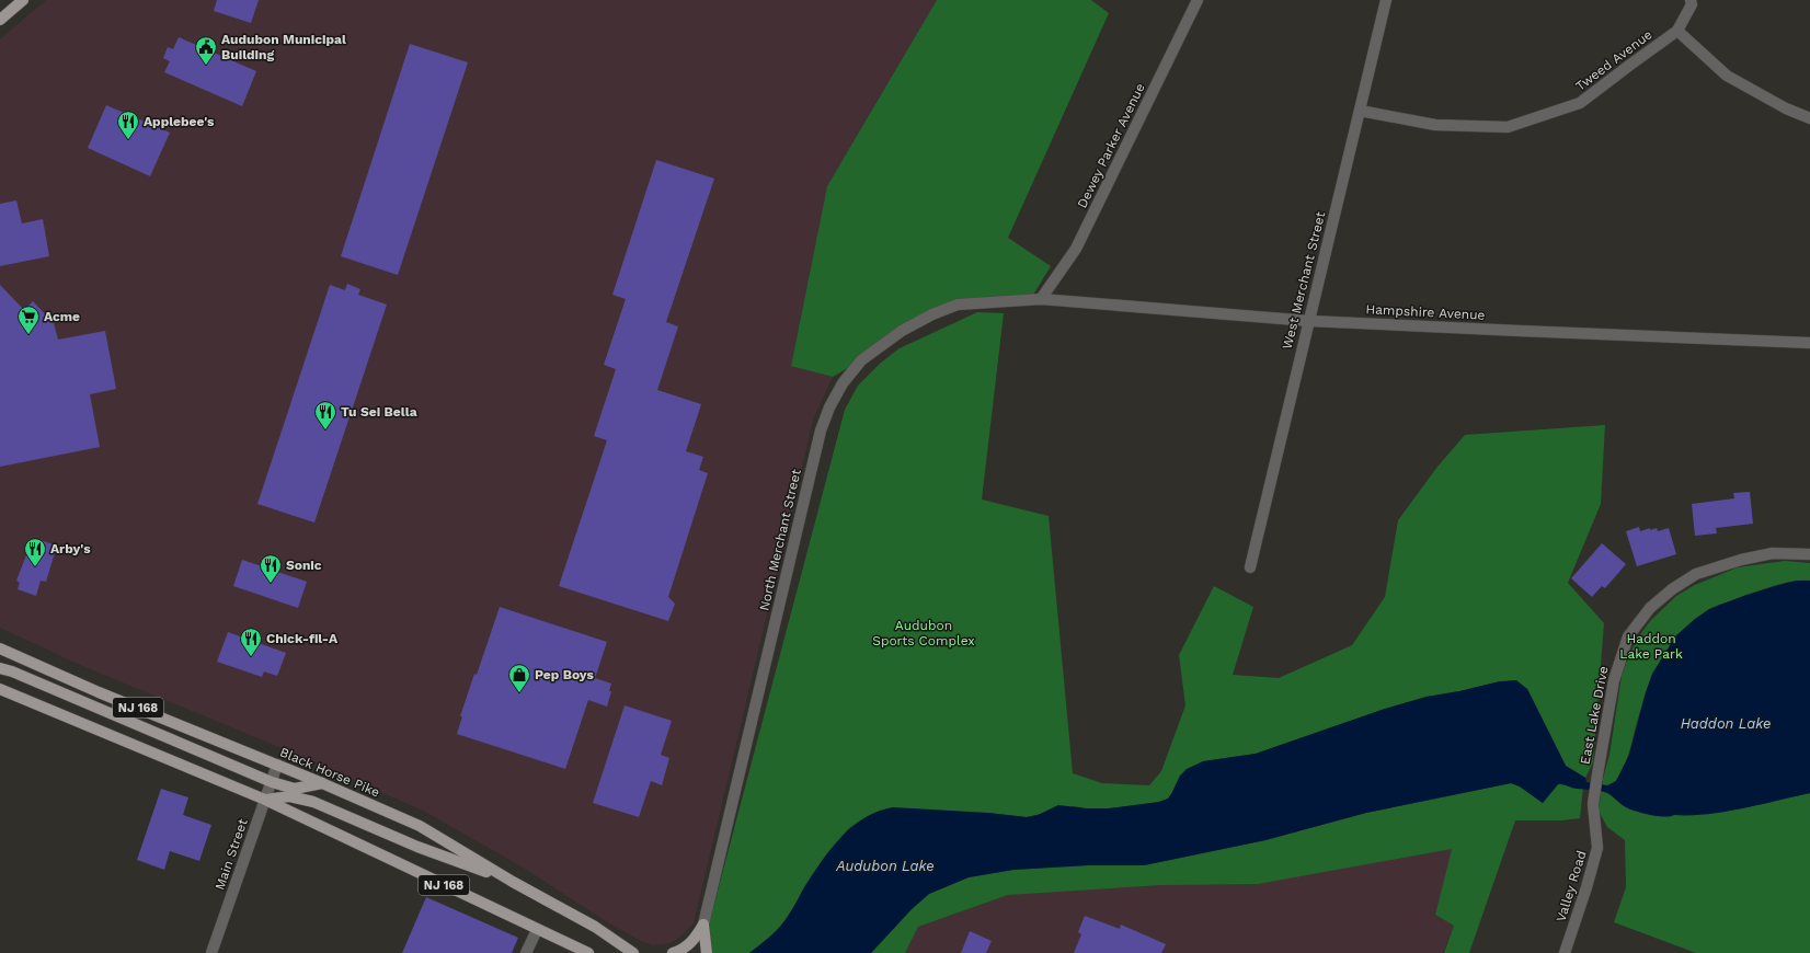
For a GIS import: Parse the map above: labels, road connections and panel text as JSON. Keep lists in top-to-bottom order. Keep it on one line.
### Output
{"streets":{"main road":["NJ 168","Black Horse Pike"],"street":["Tweed Avenue","Dewey Parker Avenue","West Merchant Street","Hampshire Avenue","North Merchant Street","East Lake Drive","Main Street","Valley Road"]},"crossings":[["Tweed Avenue","West Merchant Street"],["Dewey Parker Avenue","Hampshire Avenue"],["Dewey Parker Avenue","North Merchant Street"],["West Merchant Street","Hampshire Avenue"],["Hampshire Avenue","North Merchant Street"],["NJ 168","Main Street"],["East Lake Drive","Valley Road"],["Black Horse Pike","Main Street"]],"water":["Haddon Lake","Audubon Lake"],"parks":["Audubon Sports Complex","Haddon Lake Park"],"places":{"public building":["Audubon Municipal Building"],"restaurant":["Applebee's","Tu Sei Bella","Arby's","Sonic","Chick-fil-A"],"supermarket":["Acme"],"shop":["Pep Boys"]}}
